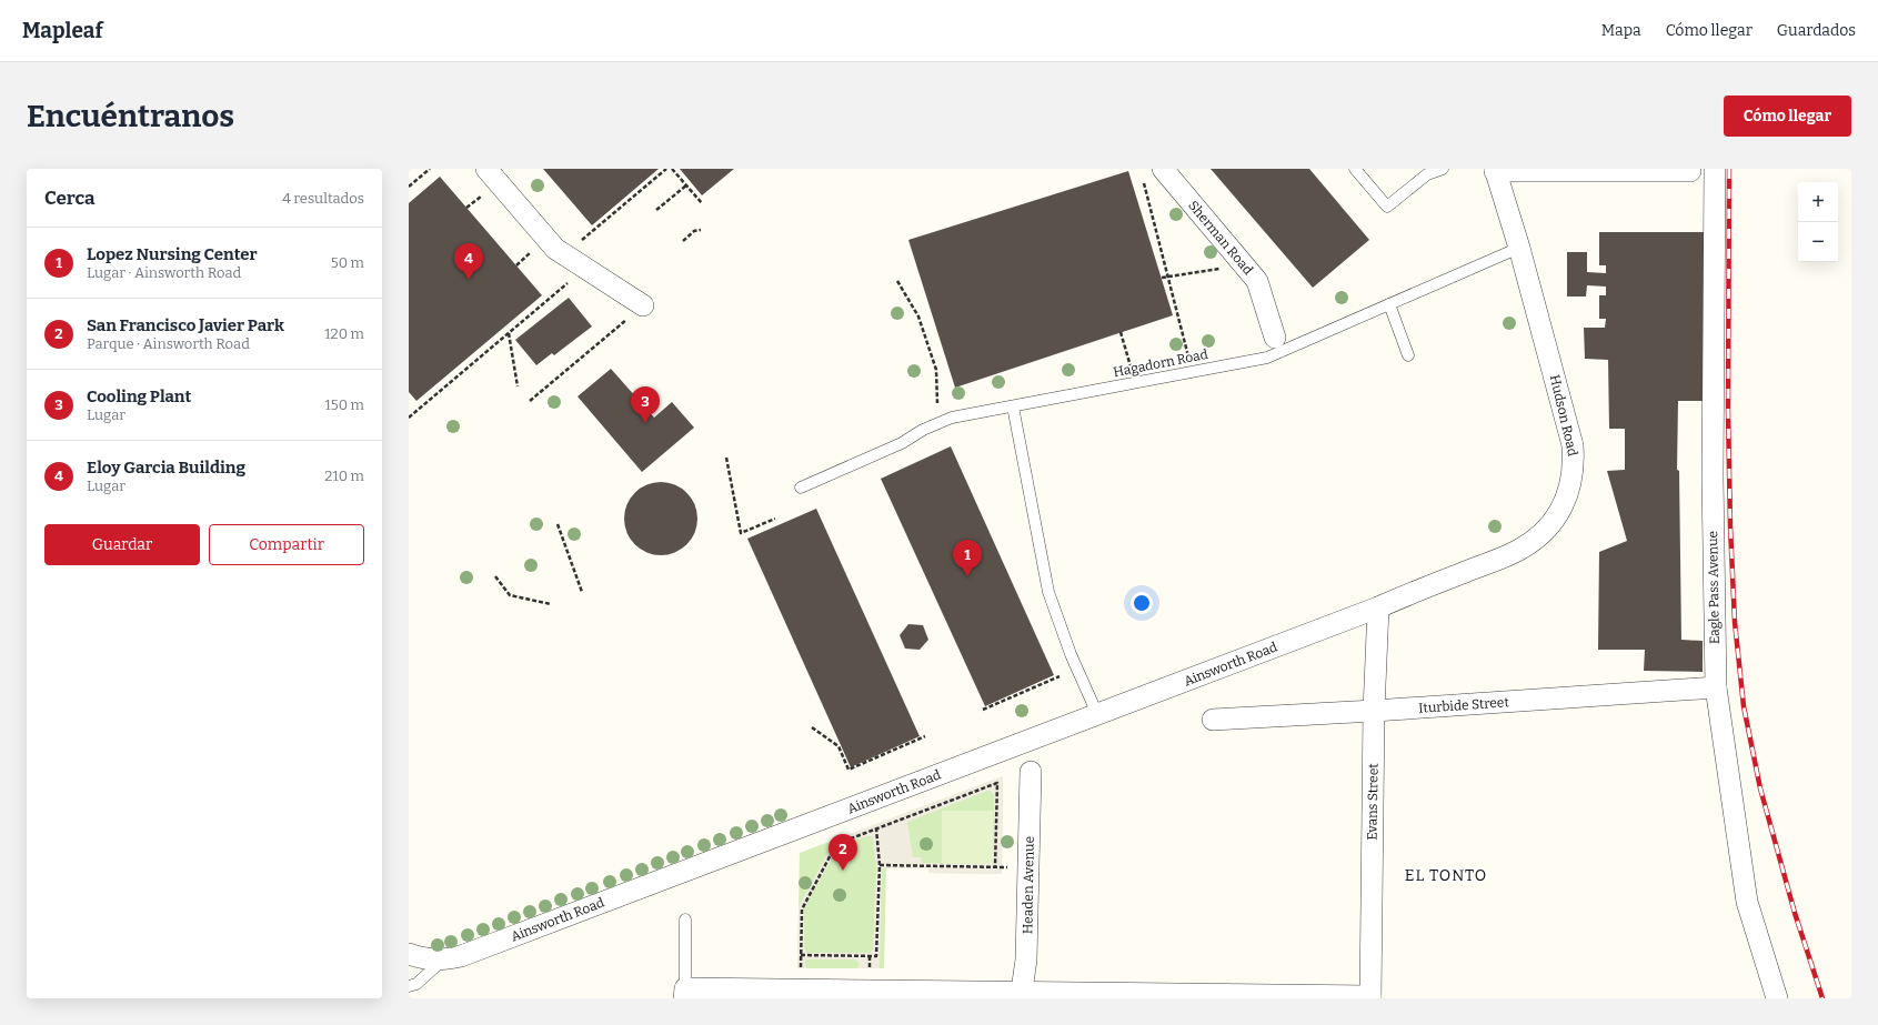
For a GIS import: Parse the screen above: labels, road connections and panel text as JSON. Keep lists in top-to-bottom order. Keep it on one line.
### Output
{"streets":{"street":["Sherman Road","Hudson Road","Eagle Pass Avenue","Ainsworth Road","Iturbide Street","Evans Street","Headen Avenue"],"lane":["Hagadorn Road"]},"crossings":[["Hagadorn Road","Hudson Road"],["Hudson Road","Ainsworth Road"],["Hudson Road","Evans Street"],["Eagle Pass Avenue","Iturbide Street"],["Ainsworth Road","Evans Street"],["Iturbide Street","Evans Street"]],"districts":["EL TONTO"],"page":{"header":"Mapleaf","nav":["Mapa","Cómo llegar","Guardados"],"buttons":["Cómo llegar",["Guardar","Compartir"]],"title":"Encuéntranos","heading":["Cerca","4 resultados"],"map_buttons":["+","−"],"list":[{"mark":"1","name":"Lopez Nursing Center","note":"Lugar · Ainsworth Road","value":"50 m"},{"mark":"2","name":"San Francisco Javier Park","note":"Parque · Ainsworth Road","value":"120 m"},{"mark":"3","name":"Cooling Plant","note":"Lugar","value":"150 m"},{"mark":"4","name":"Eloy Garcia Building","note":"Lugar","value":"210 m"}],"pins":["4","3","1","2"]}}
